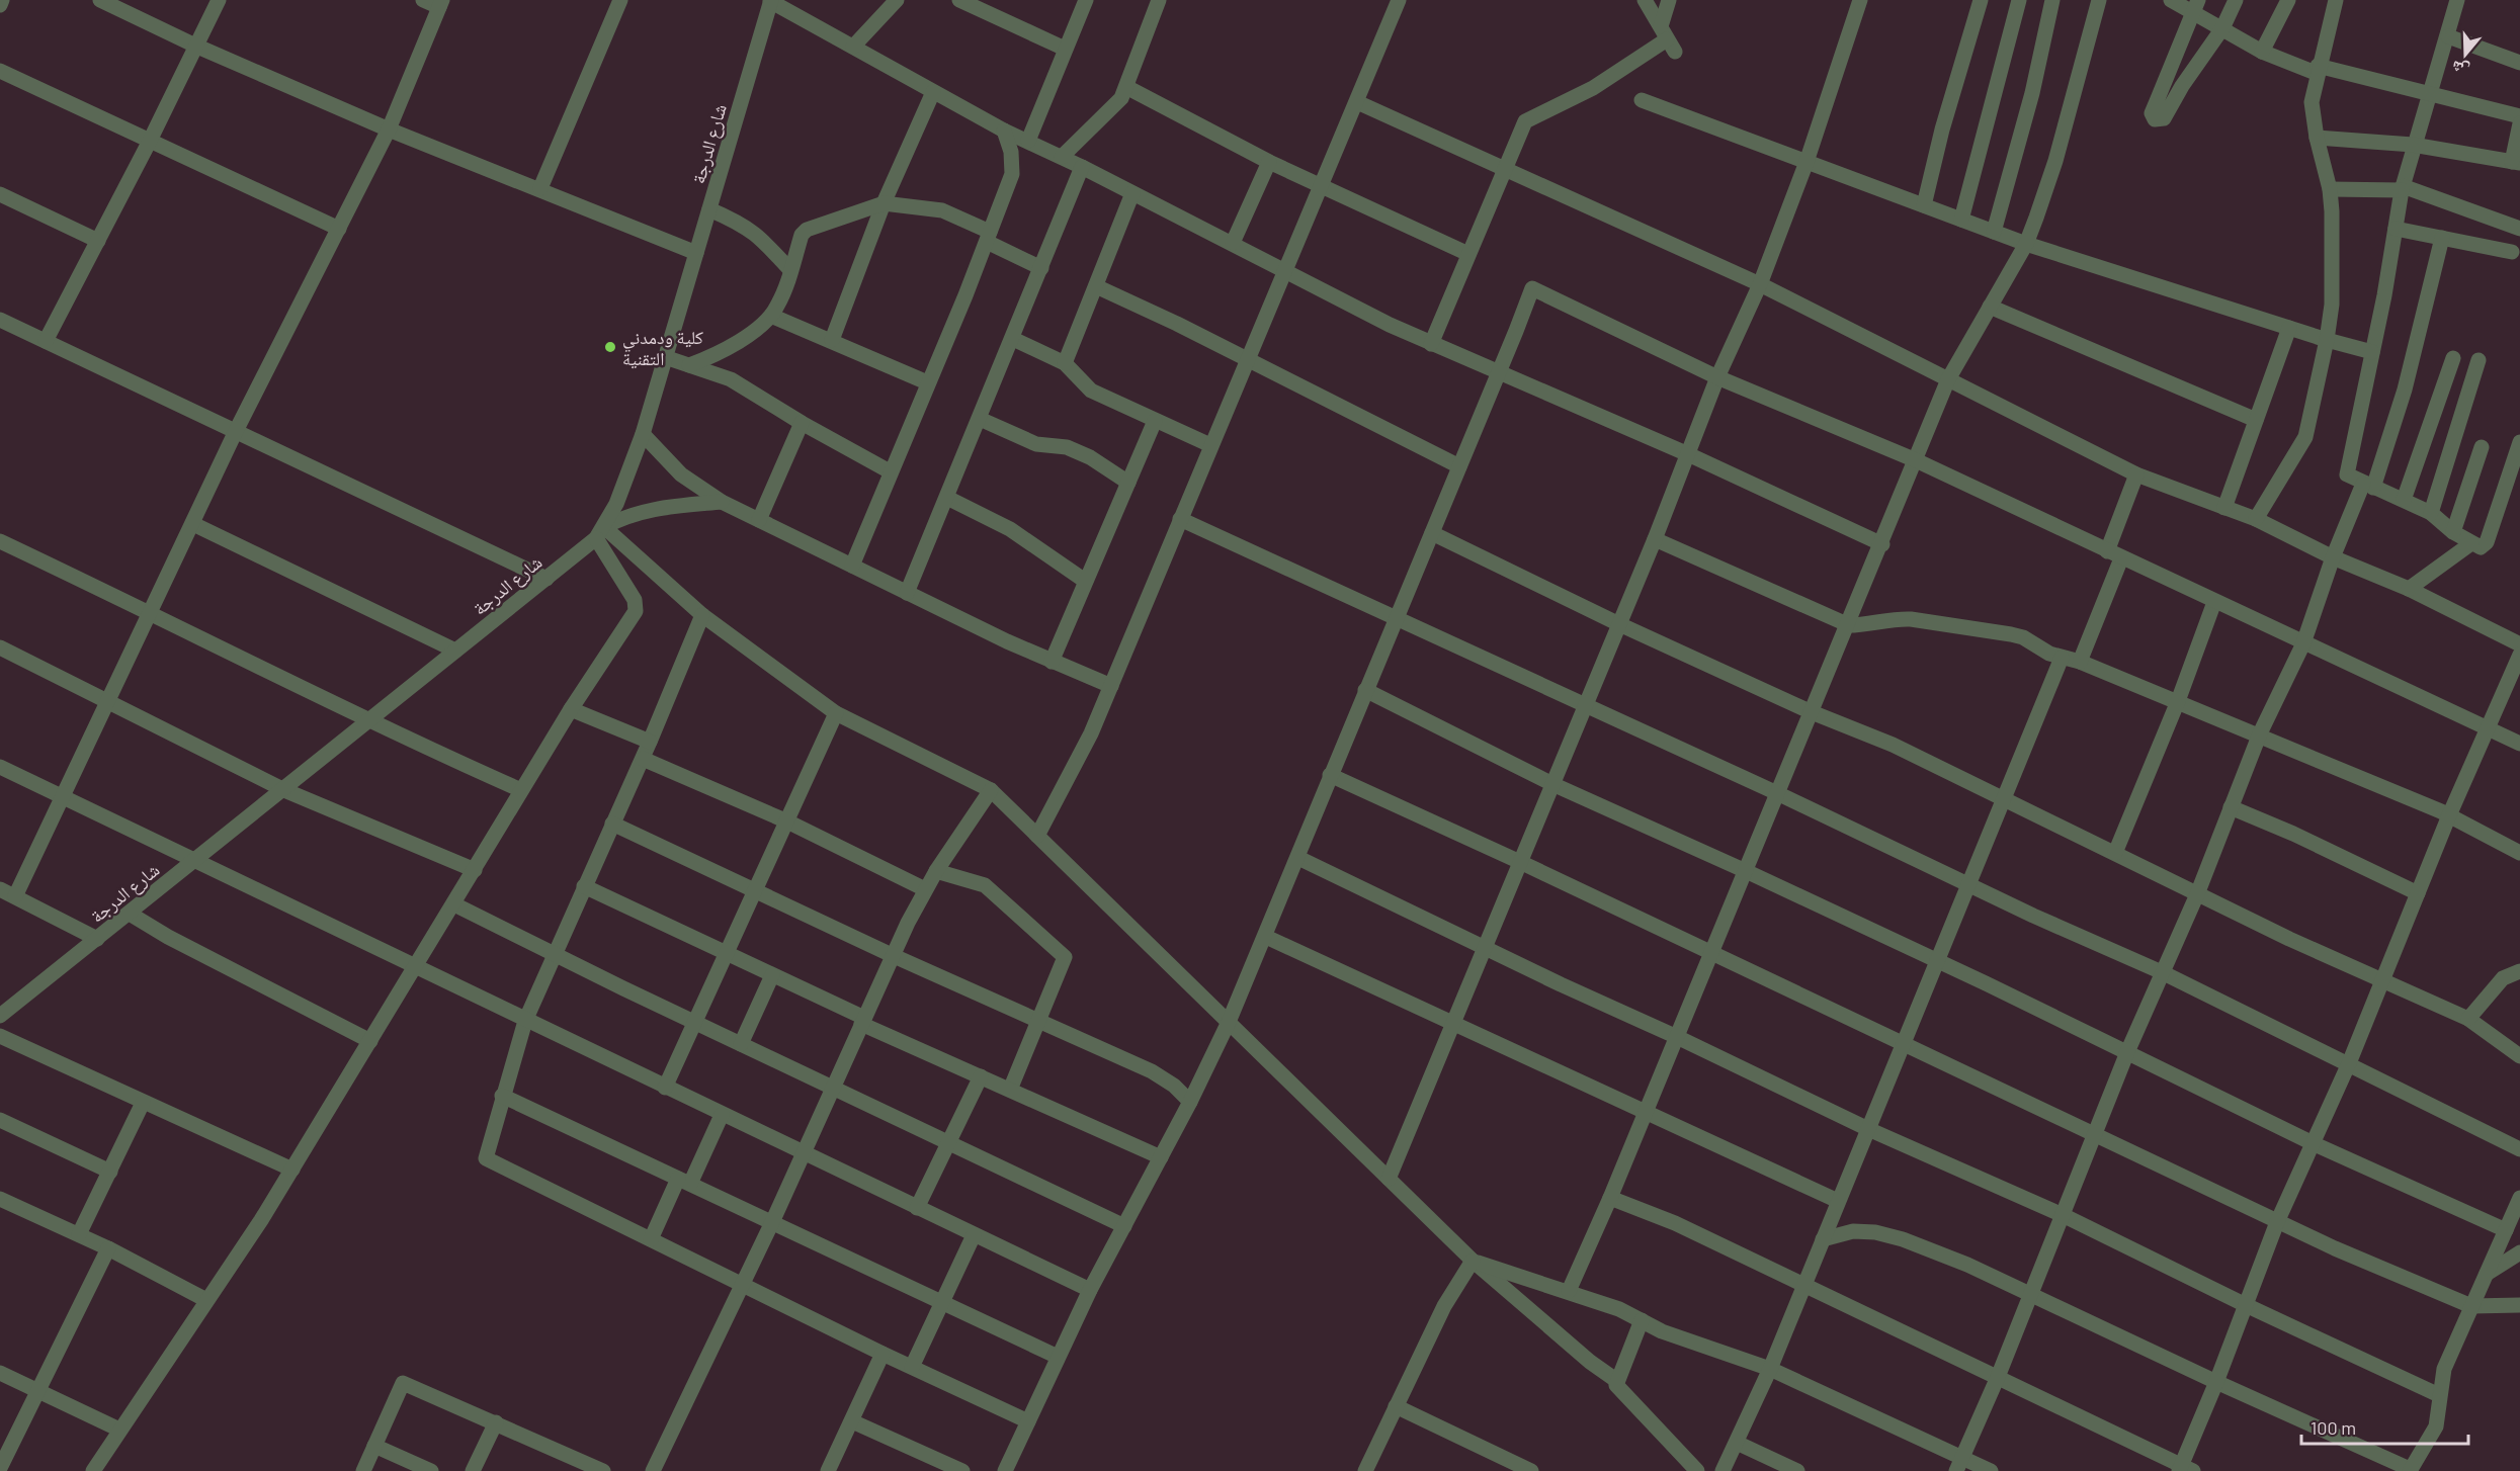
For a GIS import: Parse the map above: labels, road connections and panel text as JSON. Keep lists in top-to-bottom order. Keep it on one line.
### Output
{"streets":{"street":["شارع الدرجة"]},"places":["كلية ودمدني التقنية"],"scale_bar":"100 m","north":"bottom"}
